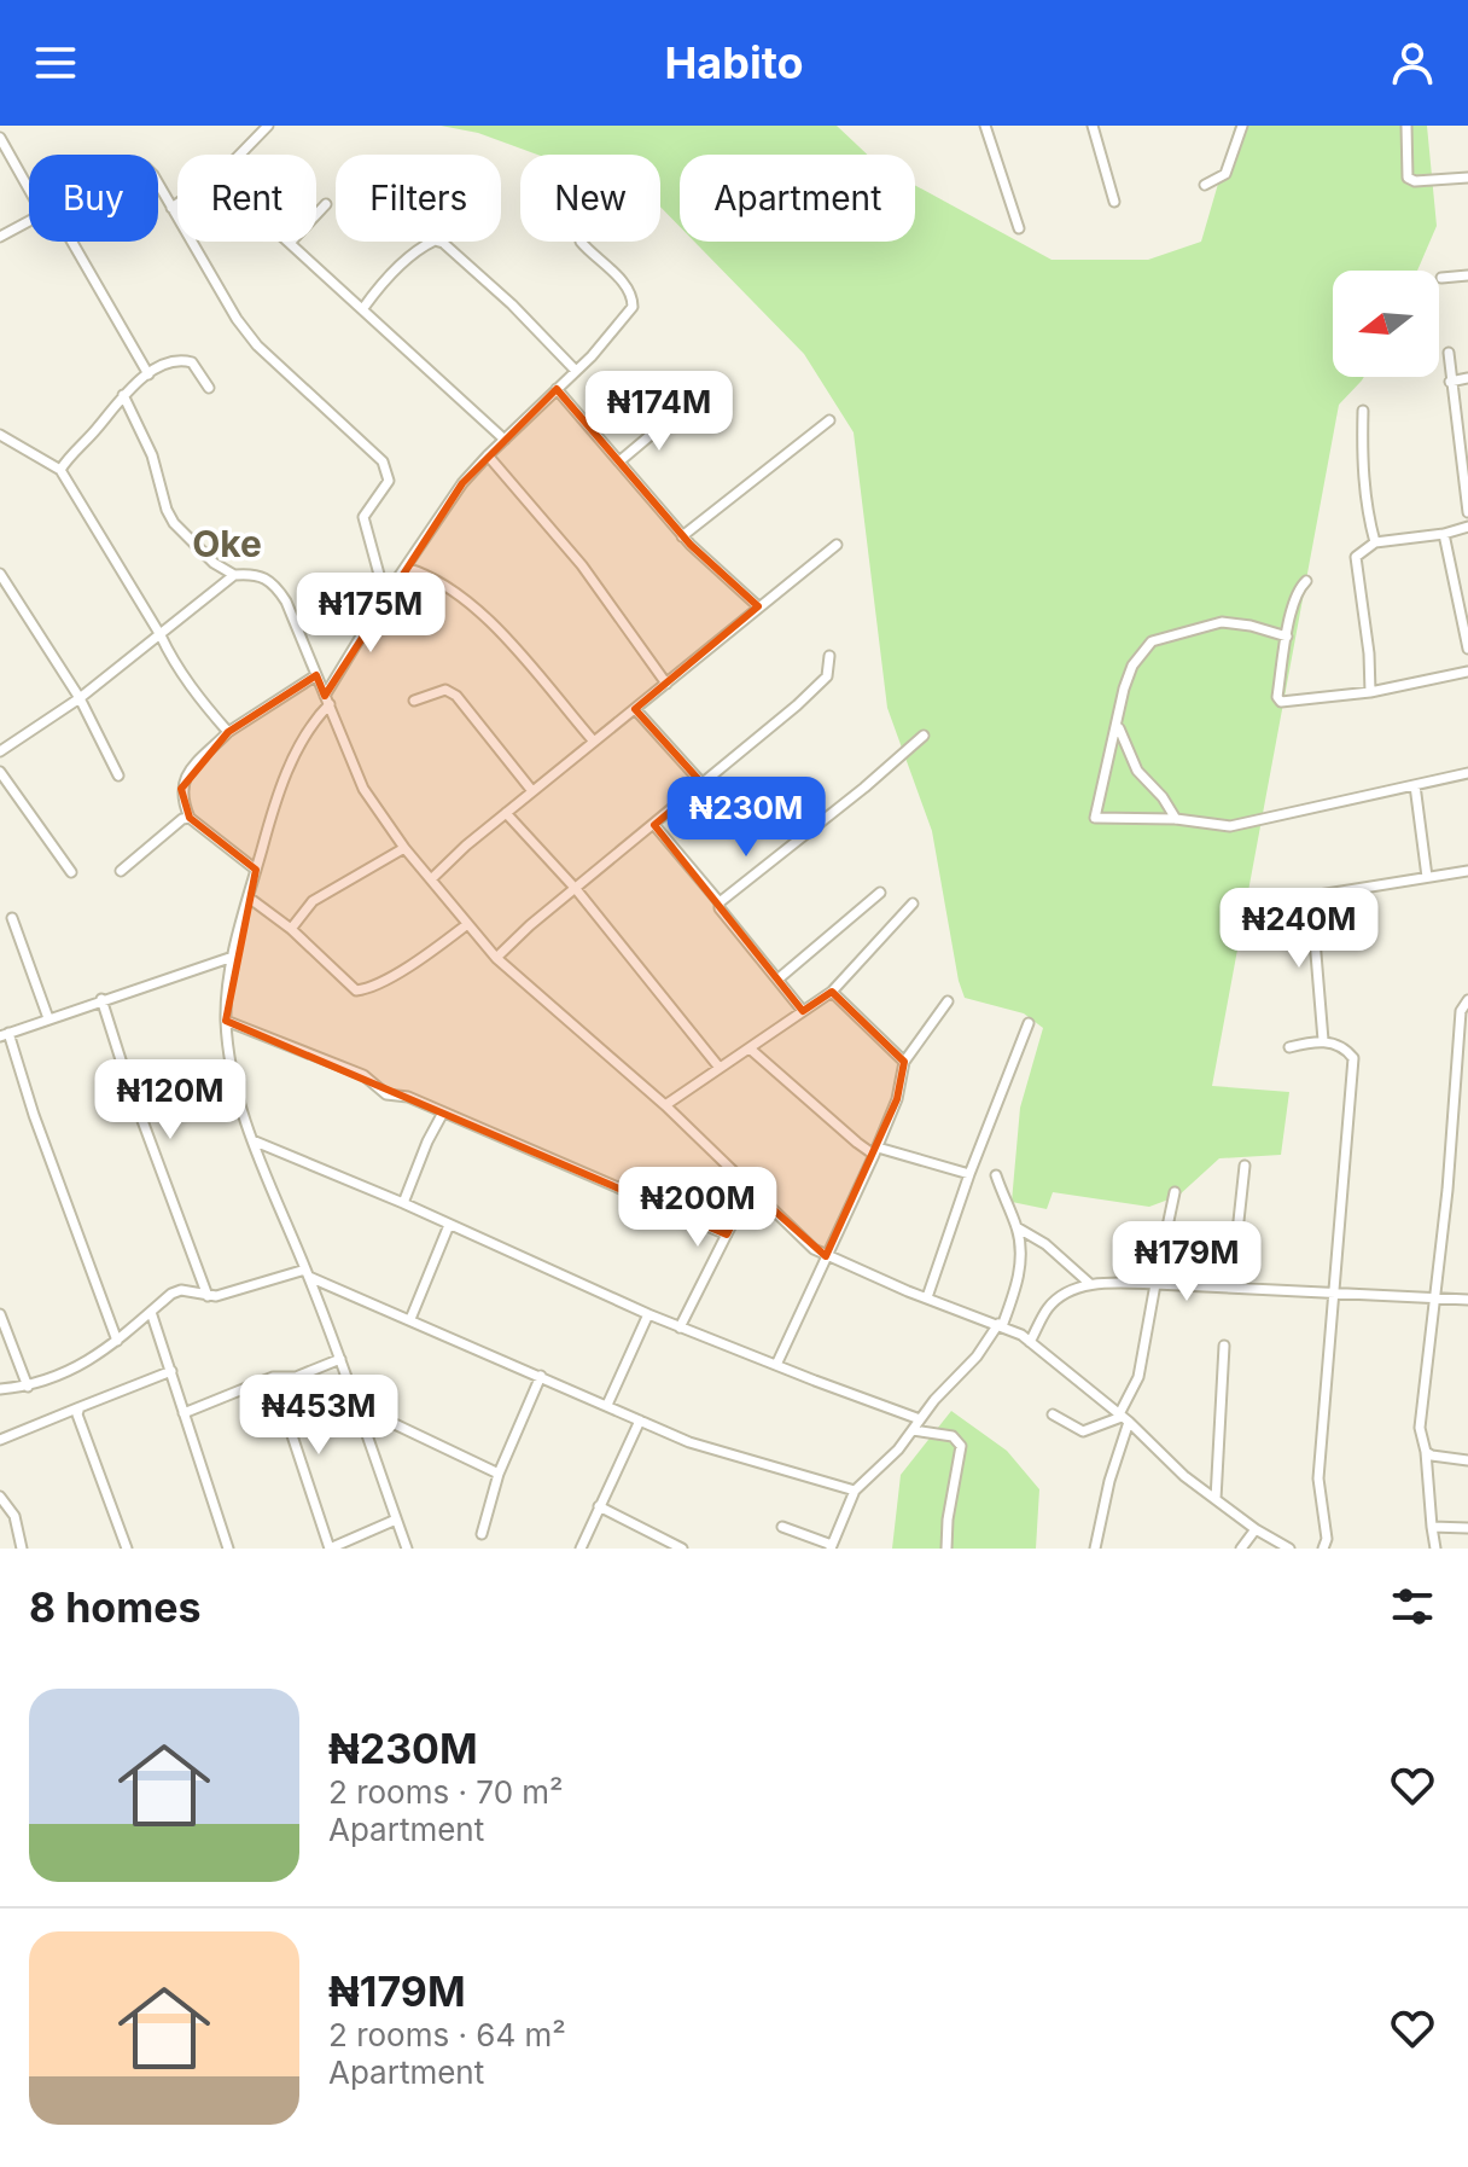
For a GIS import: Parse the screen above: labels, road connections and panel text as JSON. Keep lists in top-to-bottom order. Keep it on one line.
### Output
{"districts":["Oke"],"north":"left","page":{"header":"Habito","chip":["Buy","Rent","Filters","New","Apartment"],"price":["₦174M","₦175M","₦230M","₦240M","₦120M","₦200M","₦179M","₦453M"],"heading":"8 homes","list":[{"name":"₦230M","note":"2 rooms · 70 m² · Apartment"},{"name":"₦179M","note":"2 rooms · 64 m² · Apartment"}]}}
